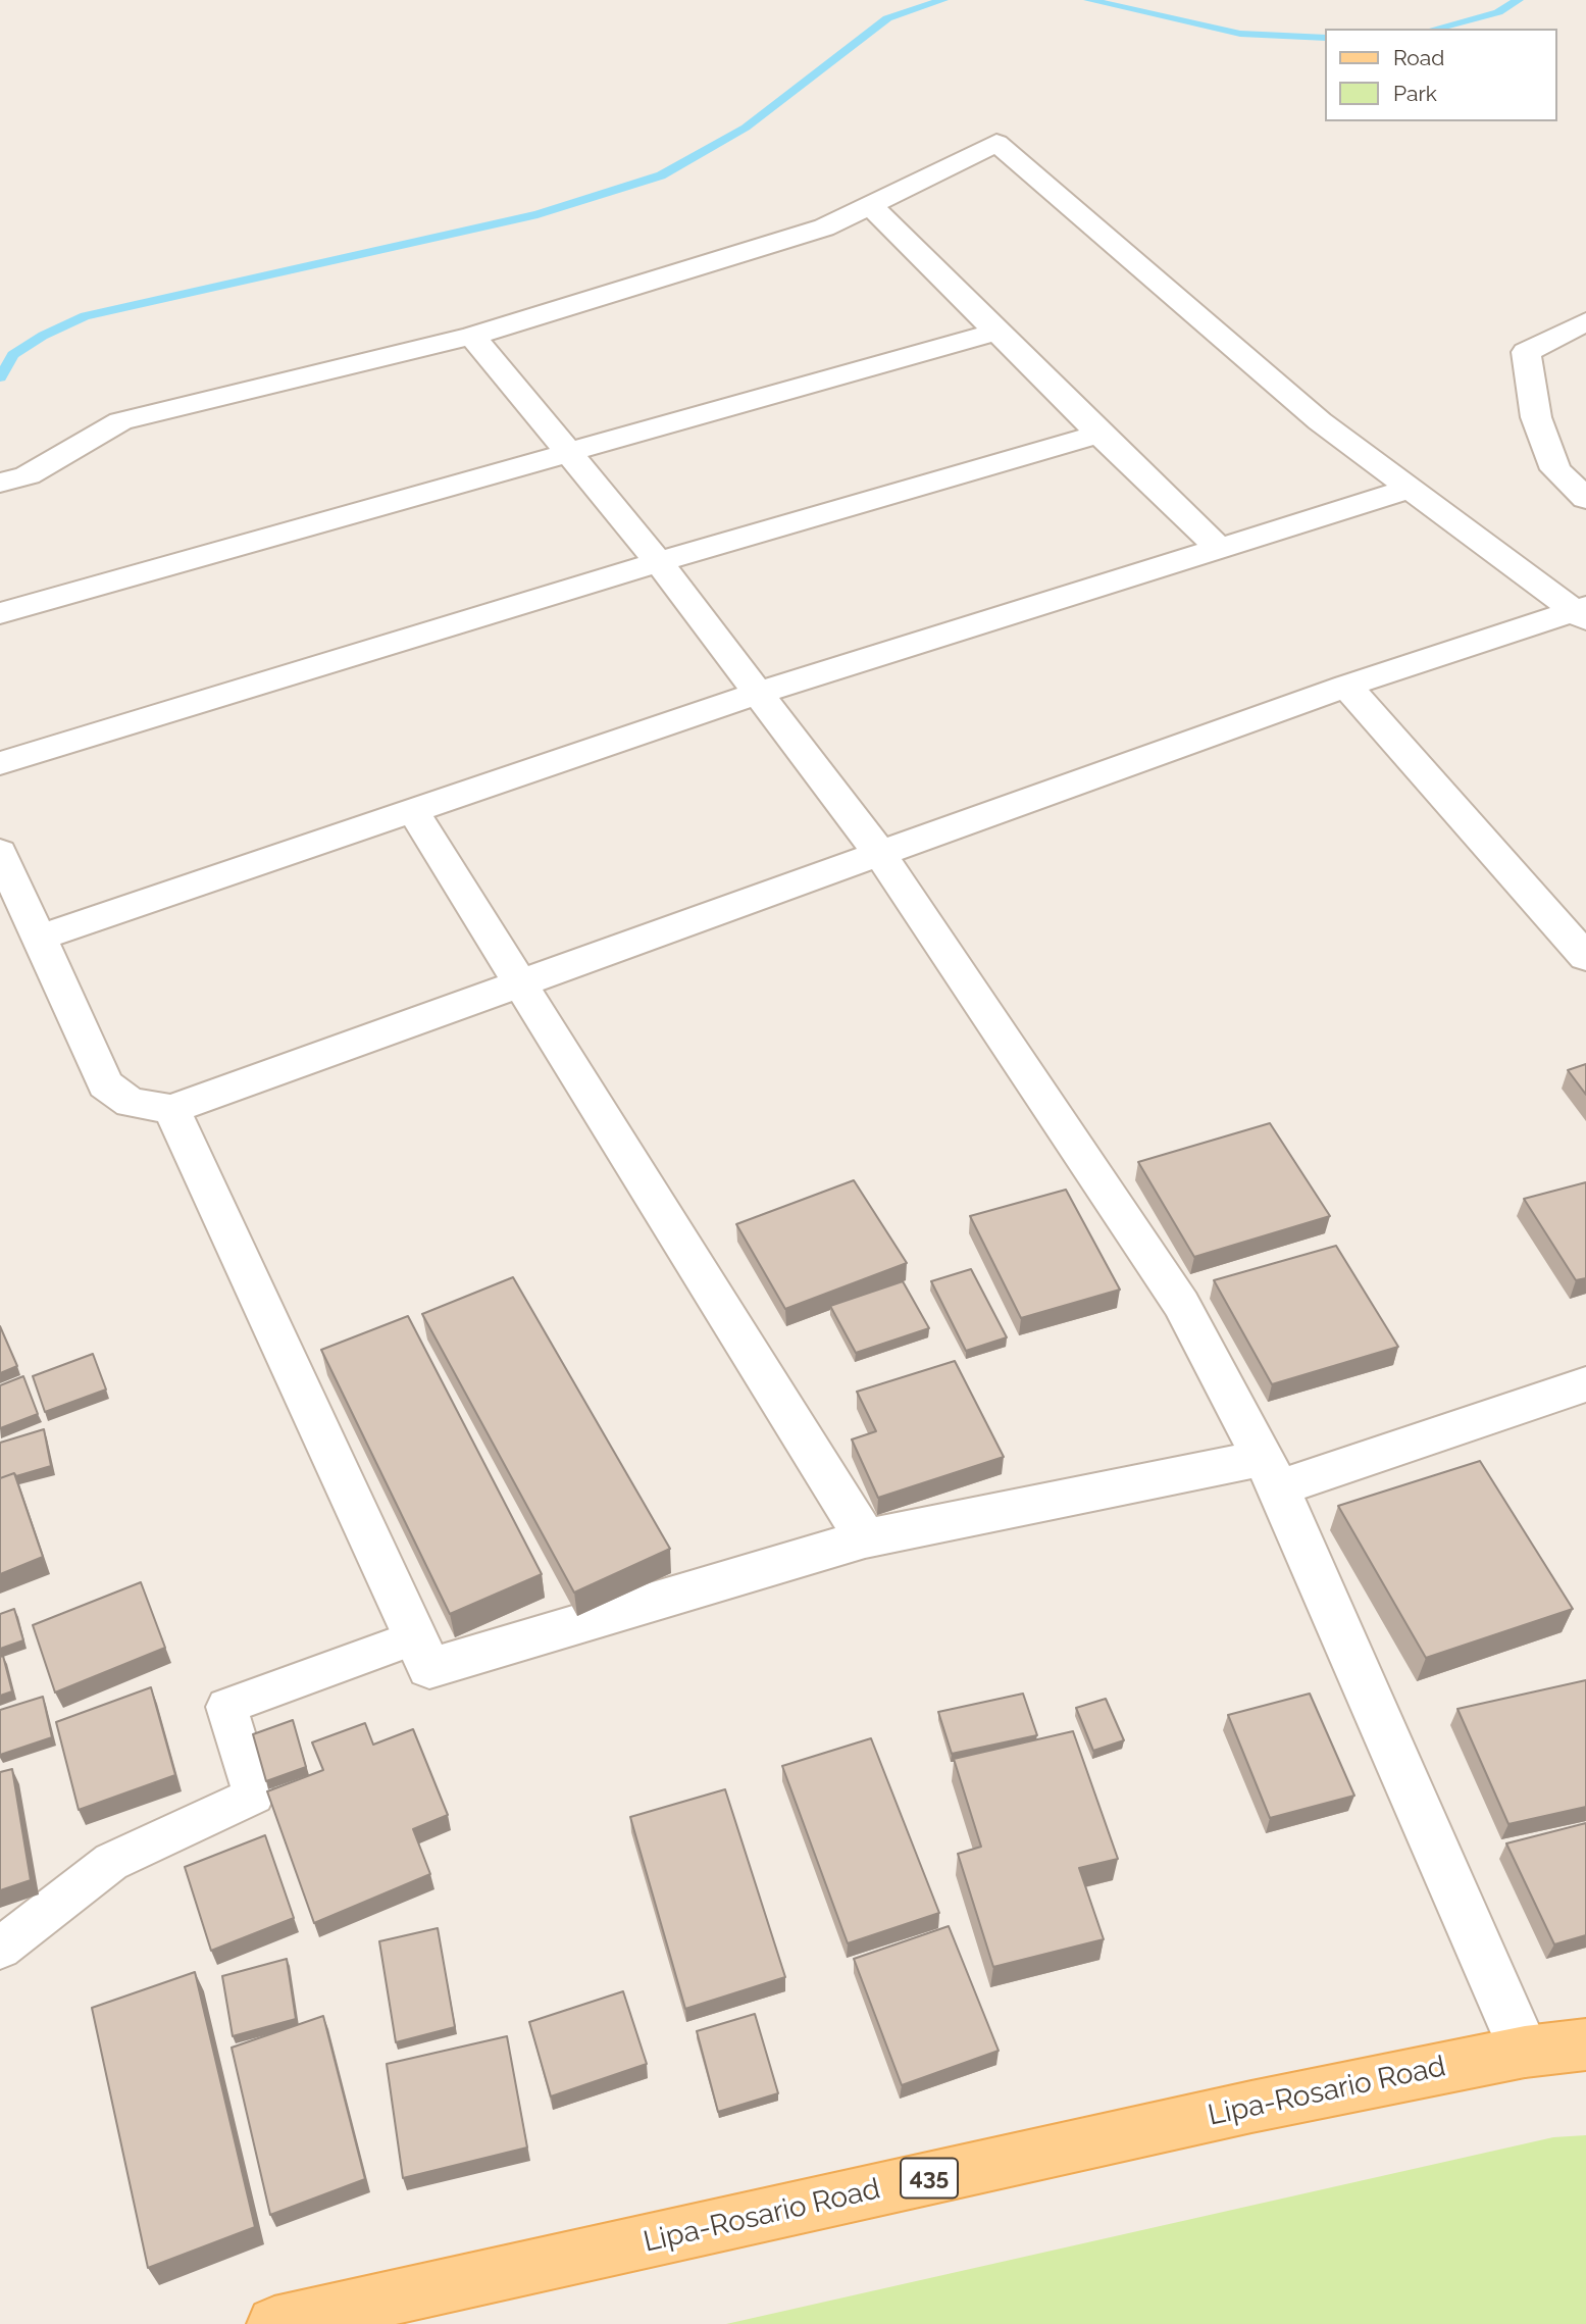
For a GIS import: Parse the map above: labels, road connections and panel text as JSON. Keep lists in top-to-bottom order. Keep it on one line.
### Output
{"streets":{"main road":["Lipa-Rosario Road","435"]},"legend":["Road","Park"]}
